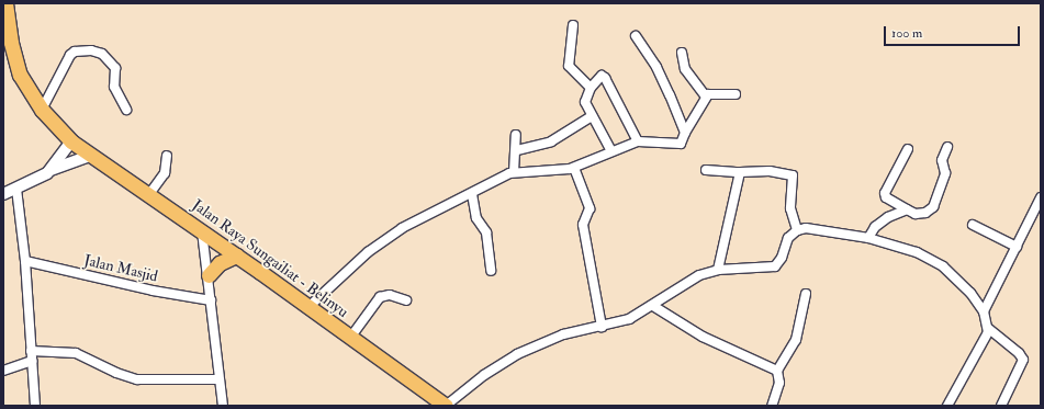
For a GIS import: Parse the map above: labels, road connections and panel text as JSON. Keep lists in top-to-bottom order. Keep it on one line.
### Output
{"streets":{"highway":["Jalan Raya Sungailiat - Belinyu"],"street":["Jalan Masjid"]},"scale_bar":"100 m"}
